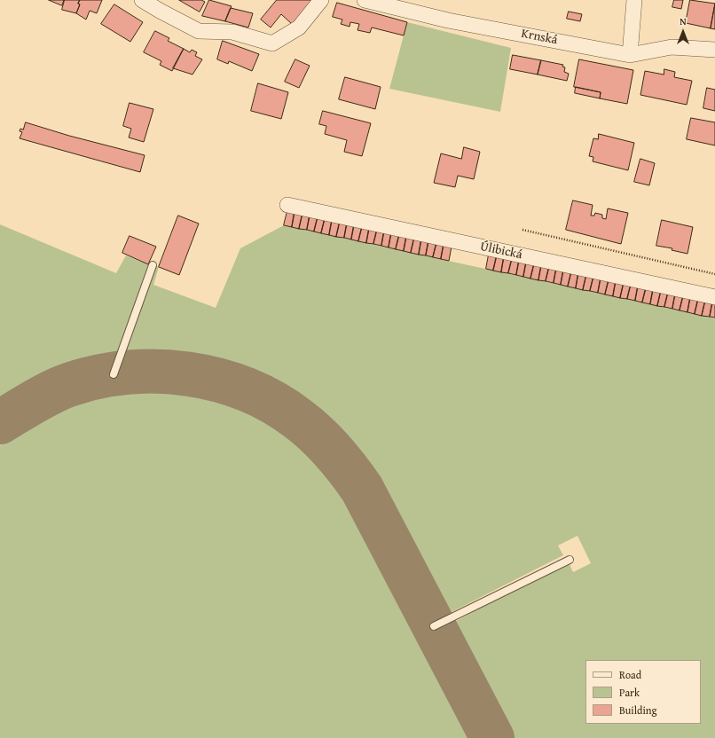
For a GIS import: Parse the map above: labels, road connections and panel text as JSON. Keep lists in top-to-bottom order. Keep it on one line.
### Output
{"streets":{"street":["Krnská","Úlibická"]},"legend":["Road","Park","Building"],"north":"top"}
